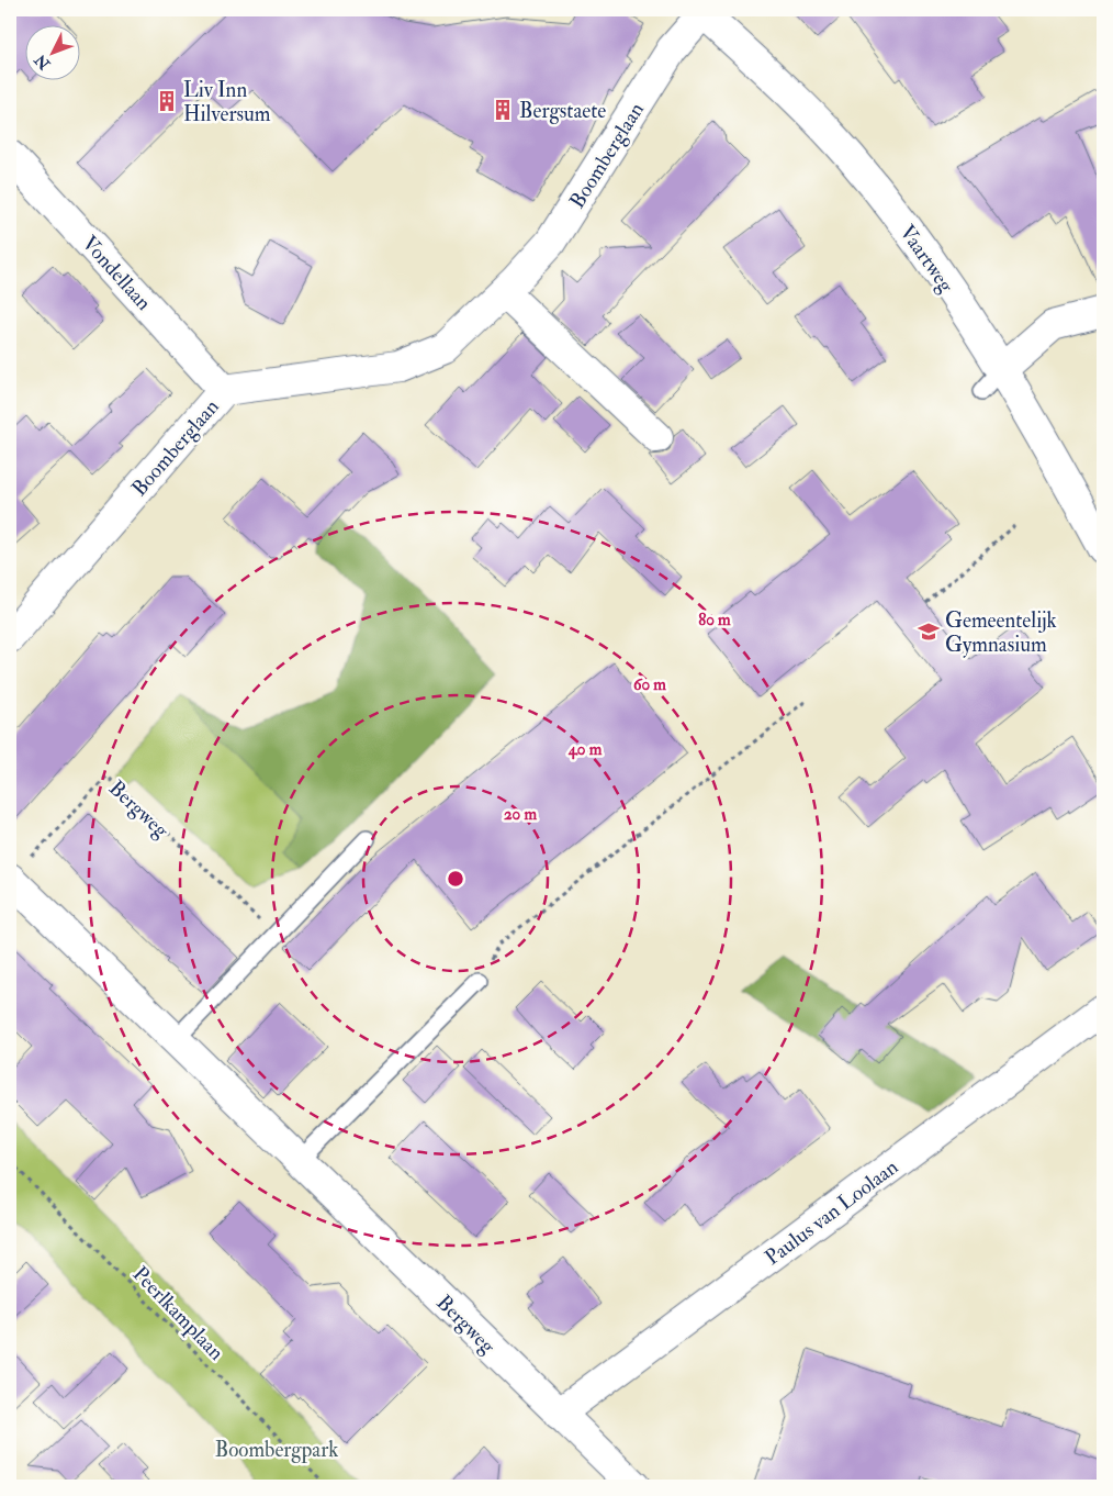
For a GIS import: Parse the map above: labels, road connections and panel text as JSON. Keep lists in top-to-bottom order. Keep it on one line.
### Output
{"streets":{"street":["Boomberglaan","Vaartweg","Vondellaan","Bergweg","Paulus van Loolaan"],"path":["Peerlkamplaan"]},"crossings":[["Boomberglaan","Vaartweg"],["Boomberglaan","Vondellaan"],["Bergweg","Paulus van Loolaan"]],"parks":["Boombergpark"],"places":{"building":["Liv Inn Hilversum","Bergstaete"],"school or university":["Gemeentelijk Gymnasium"]},"north":"bottom left","rings":["80 m","60 m","40 m","20 m"]}
